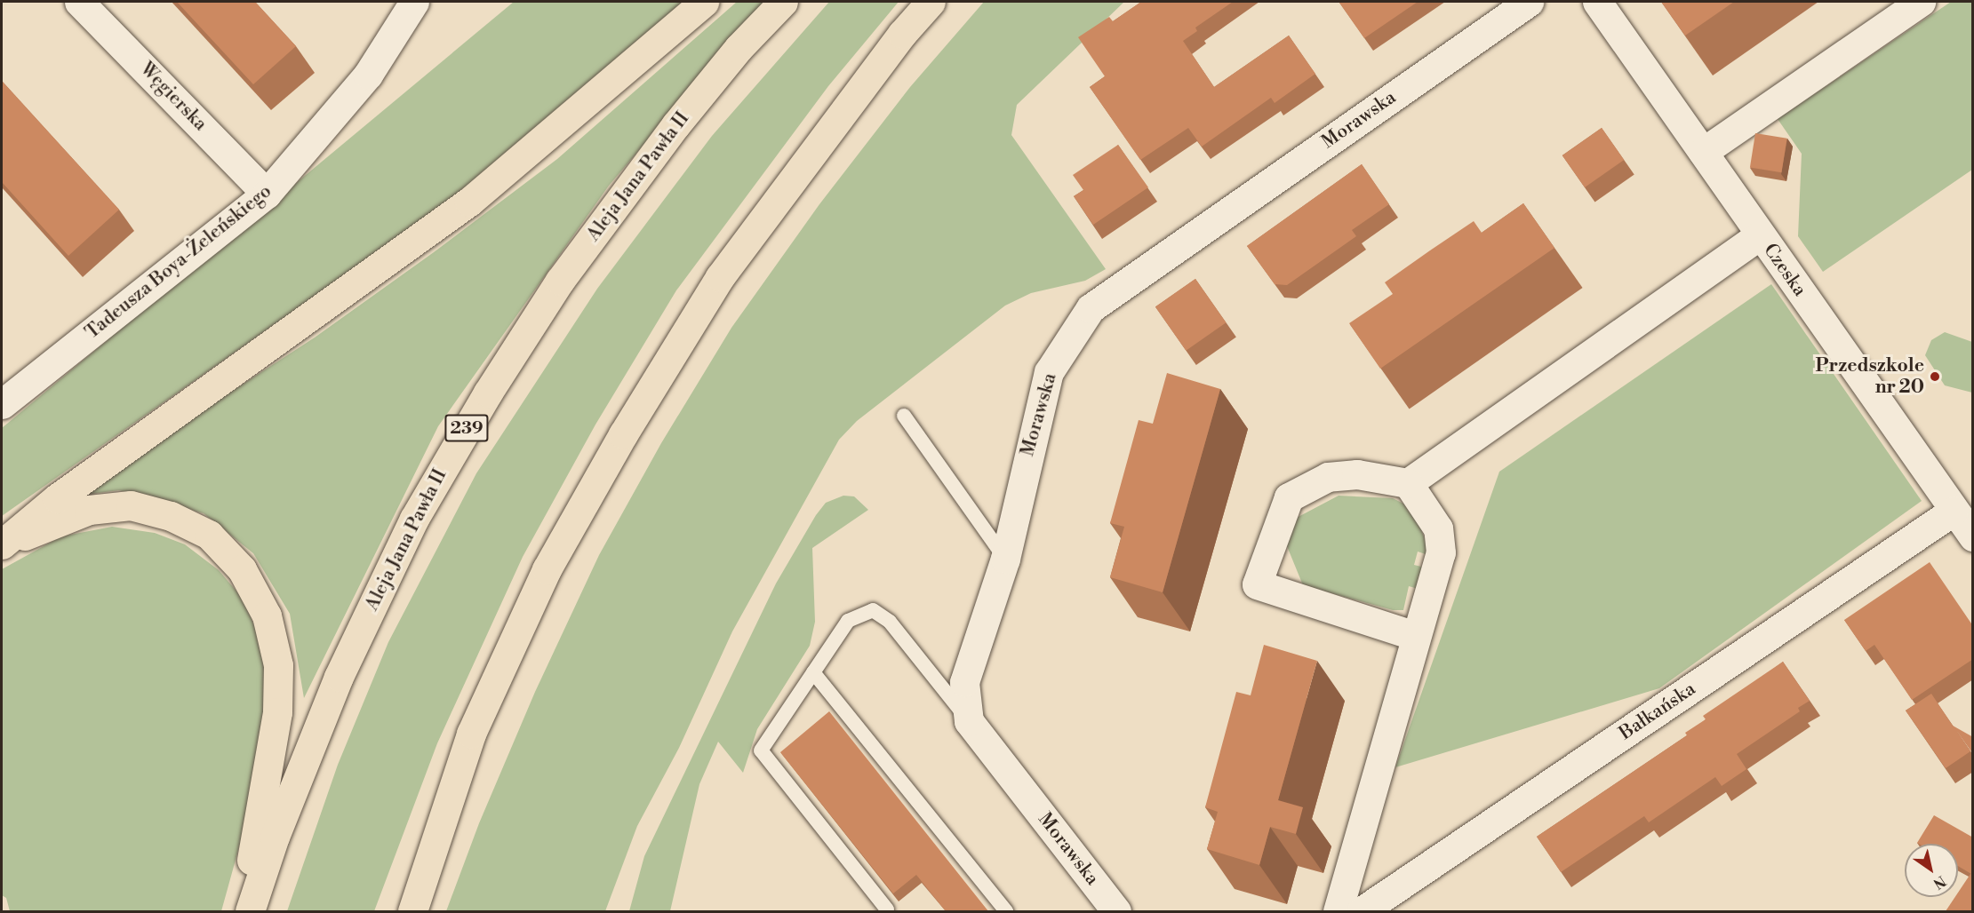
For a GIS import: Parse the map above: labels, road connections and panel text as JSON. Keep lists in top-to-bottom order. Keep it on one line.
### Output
{"streets":{"main road":["Aleja Jana Pawła II","239"],"street":["Węgierska","Morawska","Tadeusza Boya-Żeleńskiego","Czeska","Bałkańska"]},"crossings":[["Węgierska","Tadeusza Boya-Żeleńskiego"],["Czeska","Bałkańska"]],"places":["Przedszkole nr 20"],"north":"bottom right"}
